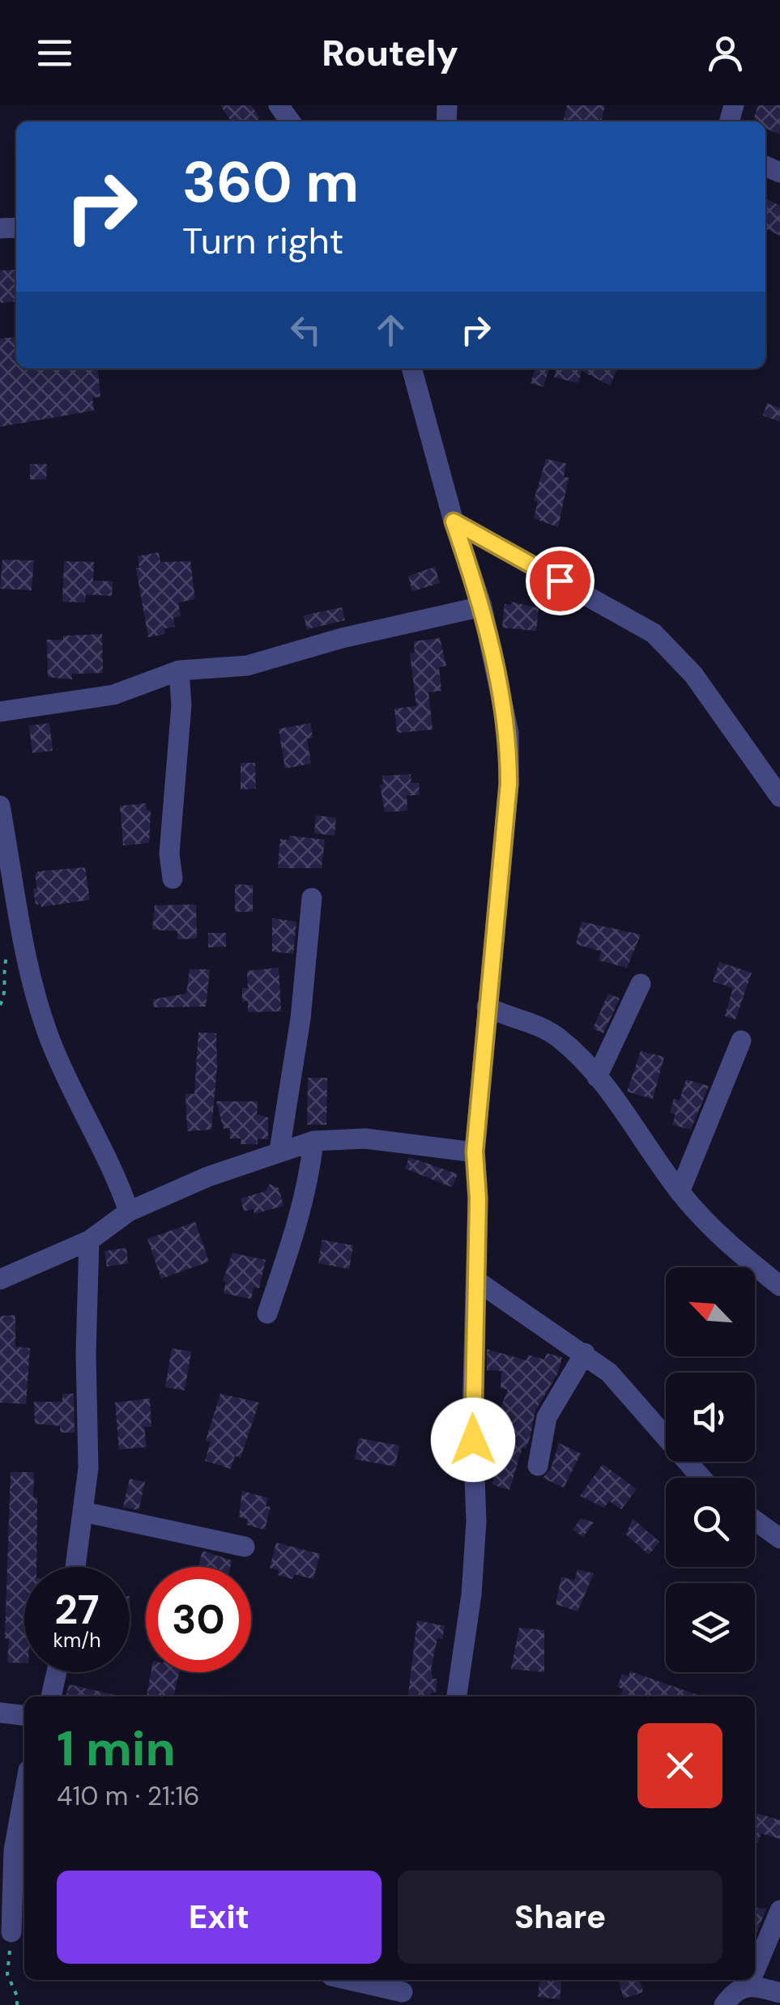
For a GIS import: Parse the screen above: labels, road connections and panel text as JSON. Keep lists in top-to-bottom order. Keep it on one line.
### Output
{"north":"top left","page":{"header":"Routely","turn":["360 m","Turn right"],"speed":"27 km/h","limit":"30","heading":["1 min","410 m · 21:16"],"buttons":["Exit","Share"]}}
